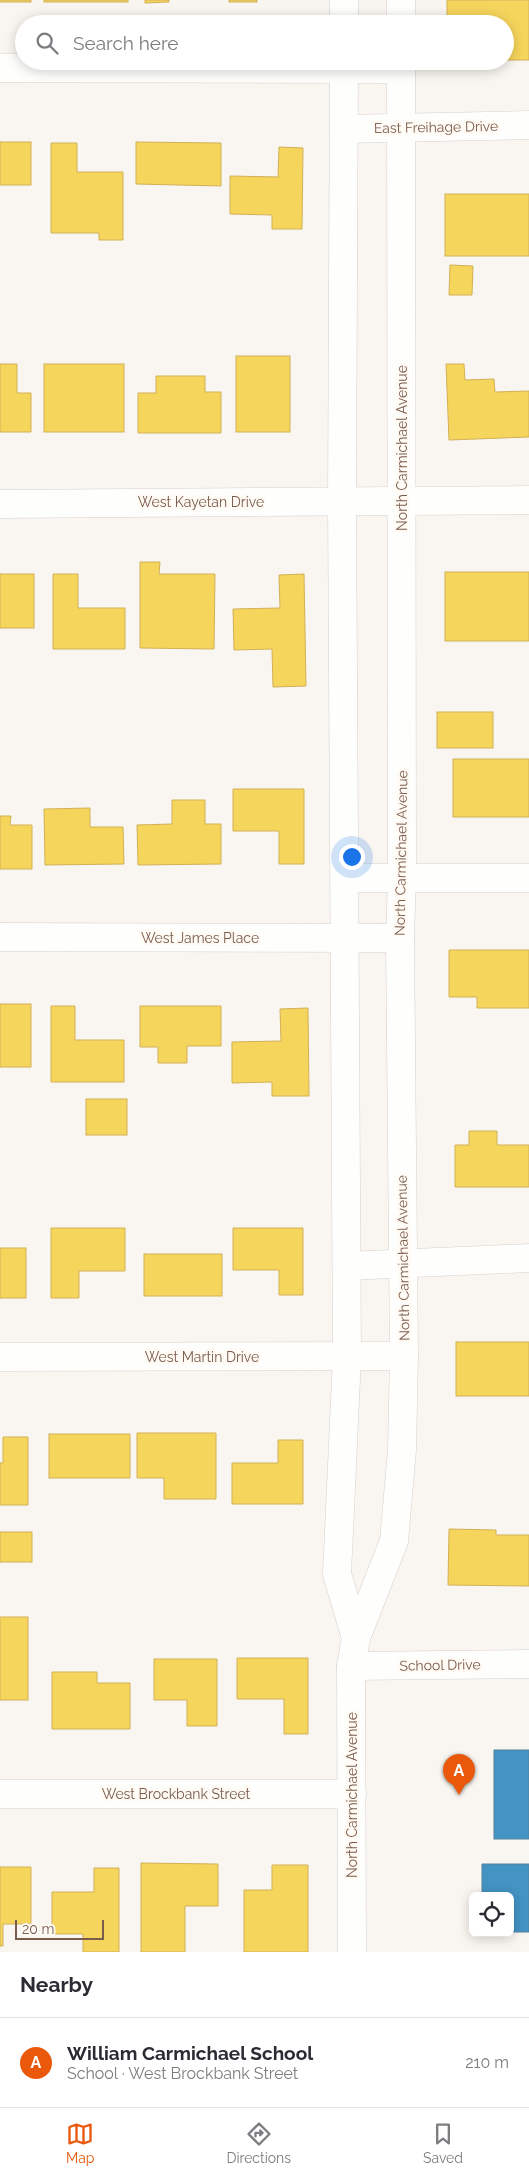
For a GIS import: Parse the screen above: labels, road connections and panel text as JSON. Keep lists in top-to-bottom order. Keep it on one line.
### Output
{"streets":{"street":["East Freihage Drive","North Carmichael Avenue","West Kayetan Drive","West James Place","West Martin Drive","School Drive","West Brockbank Street"]},"crossings":[["East Freihage Drive","North Carmichael Avenue"],["North Carmichael Avenue","West Kayetan Drive"],["North Carmichael Avenue","West James Place"],["North Carmichael Avenue","West Martin Drive"],["North Carmichael Avenue","School Drive"],["North Carmichael Avenue","West Brockbank Street"]],"scale_bar":"20 m","page":{"search":"Search here","pins":"A","scale":"20 m","heading":"Nearby","list":[{"mark":"A","name":"William Carmichael School","note":"School · West Brockbank Street","value":"210 m"}],"nav":["Map","Directions","Saved"]}}
